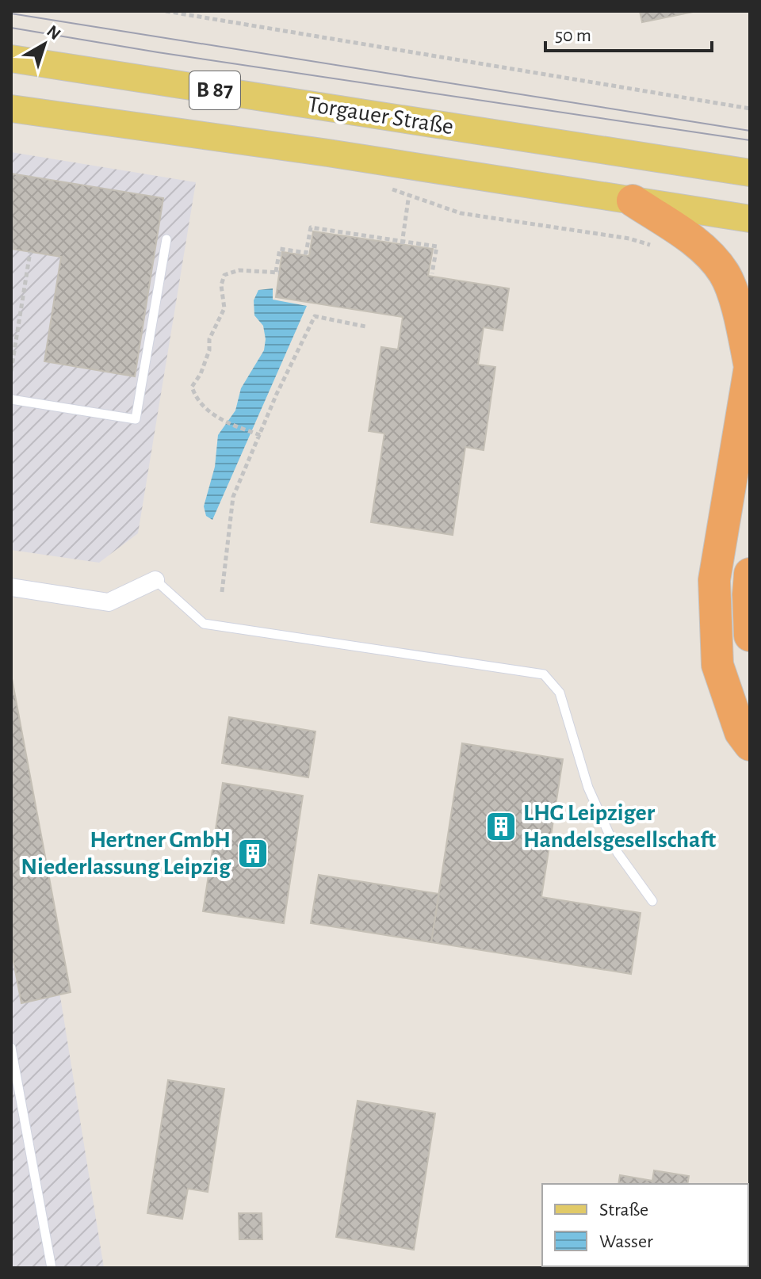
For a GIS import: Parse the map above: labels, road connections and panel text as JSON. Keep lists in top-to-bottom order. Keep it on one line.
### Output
{"streets":{"main road":["B 87","Torgauer Straße"]},"places":{"building":["LHG Leipziger Handelsgesellschaft","Hertner GmbH Niederlassung Leipzig"]},"legend":["Straße","Wasser"],"scale_bar":"50 m","north":"top right"}
